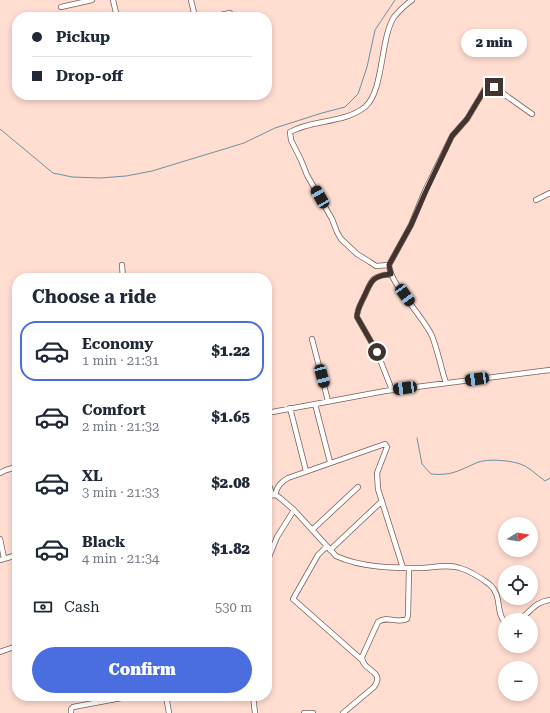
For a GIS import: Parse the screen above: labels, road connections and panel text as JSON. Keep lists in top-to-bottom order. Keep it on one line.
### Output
{"north":"right","page":{"banner":["Pickup","Drop-off"],"bubble":"2 min","heading":"Choose a ride","list":[{"name":"Economy","note":"1 min · 21:31","value":"$1.22"},{"name":"Comfort","note":"2 min · 21:32","value":"$1.65"},{"name":"XL","note":"3 min · 21:33","value":"$2.08"},{"name":"Black","note":"4 min · 21:34","value":"$1.82"}],"map_buttons":["+","−"],"pay":["Cash","530 m"],"buttons":"Confirm"}}
